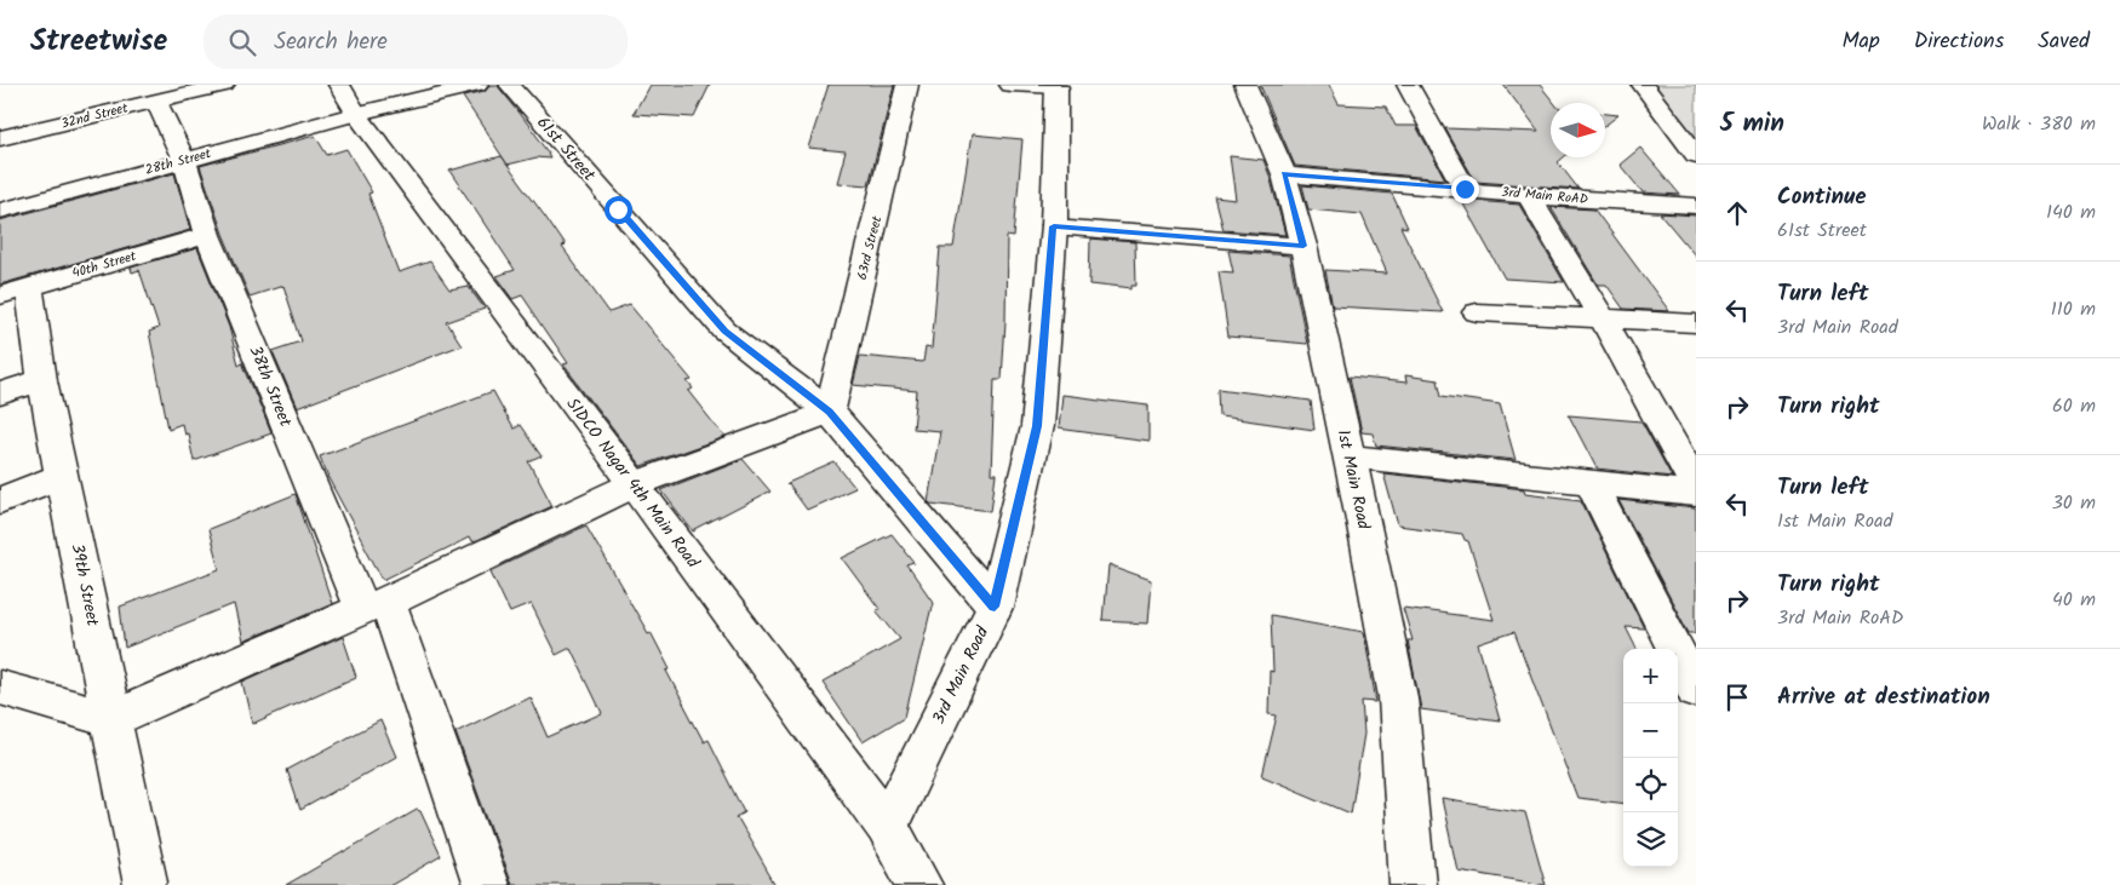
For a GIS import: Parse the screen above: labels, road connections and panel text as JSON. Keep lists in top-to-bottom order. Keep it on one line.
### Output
{"streets":{"street":["32nd Street","61st Street","28th Street","3rd Main RoAD","63rd Street","40th Street","38th Street","1st Main Road","SIDCO Nagar 4th Main Road","39th Street","3rd Main Road"]},"crossings":[["32nd Street","38th Street"],["61st Street","63rd Street"],["61st Street","3rd Main Road"],["28th Street","38th Street"],["28th Street","SIDCO Nagar 4th Main Road"],["3rd Main RoAD","1st Main Road"],["40th Street","38th Street"],["40th Street","39th Street"],["SIDCO Nagar 4th Main Road","3rd Main Road"]],"north":"right","page":{"header":"Streetwise","search":"Search here","nav":["Map","Directions","Saved"],"heading":["5 min","Walk · 380 m"],"list":[["Continue","61st Street","140 m"],["Turn left","3rd Main Road","110 m"],["Turn right","60 m"],["Turn left","1st Main Road","30 m"],["Turn right","3rd Main RoAD","40 m"],"Arrive at destination"],"map_buttons":["+","−"]}}
